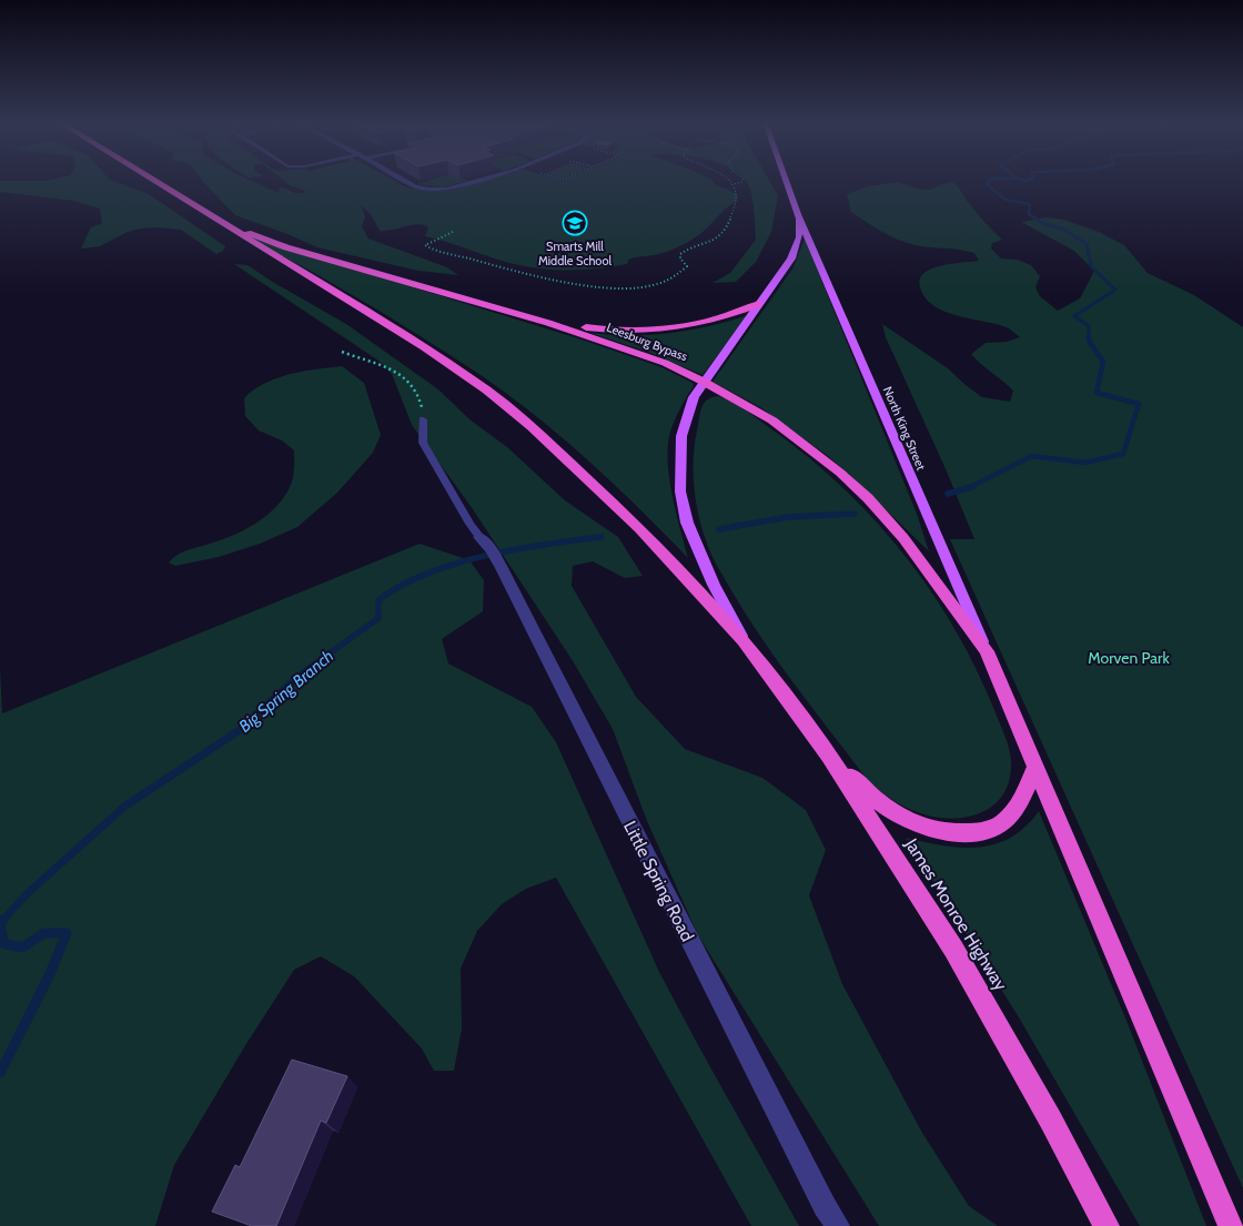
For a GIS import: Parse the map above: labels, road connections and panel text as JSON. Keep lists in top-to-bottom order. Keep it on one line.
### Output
{"streets":{"highway":["Leesburg Bypass","James Monroe Highway"],"main road":["North King Street"],"street":["Little Spring Road"]},"crossings":[["Leesburg Bypass","North King Street"],["Leesburg Bypass","James Monroe Highway"],["North King Street","James Monroe Highway"]],"water":["Big Spring Branch"],"parks":["Morven Park"],"places":{"school or university":["Smarts Mill Middle School"]}}
